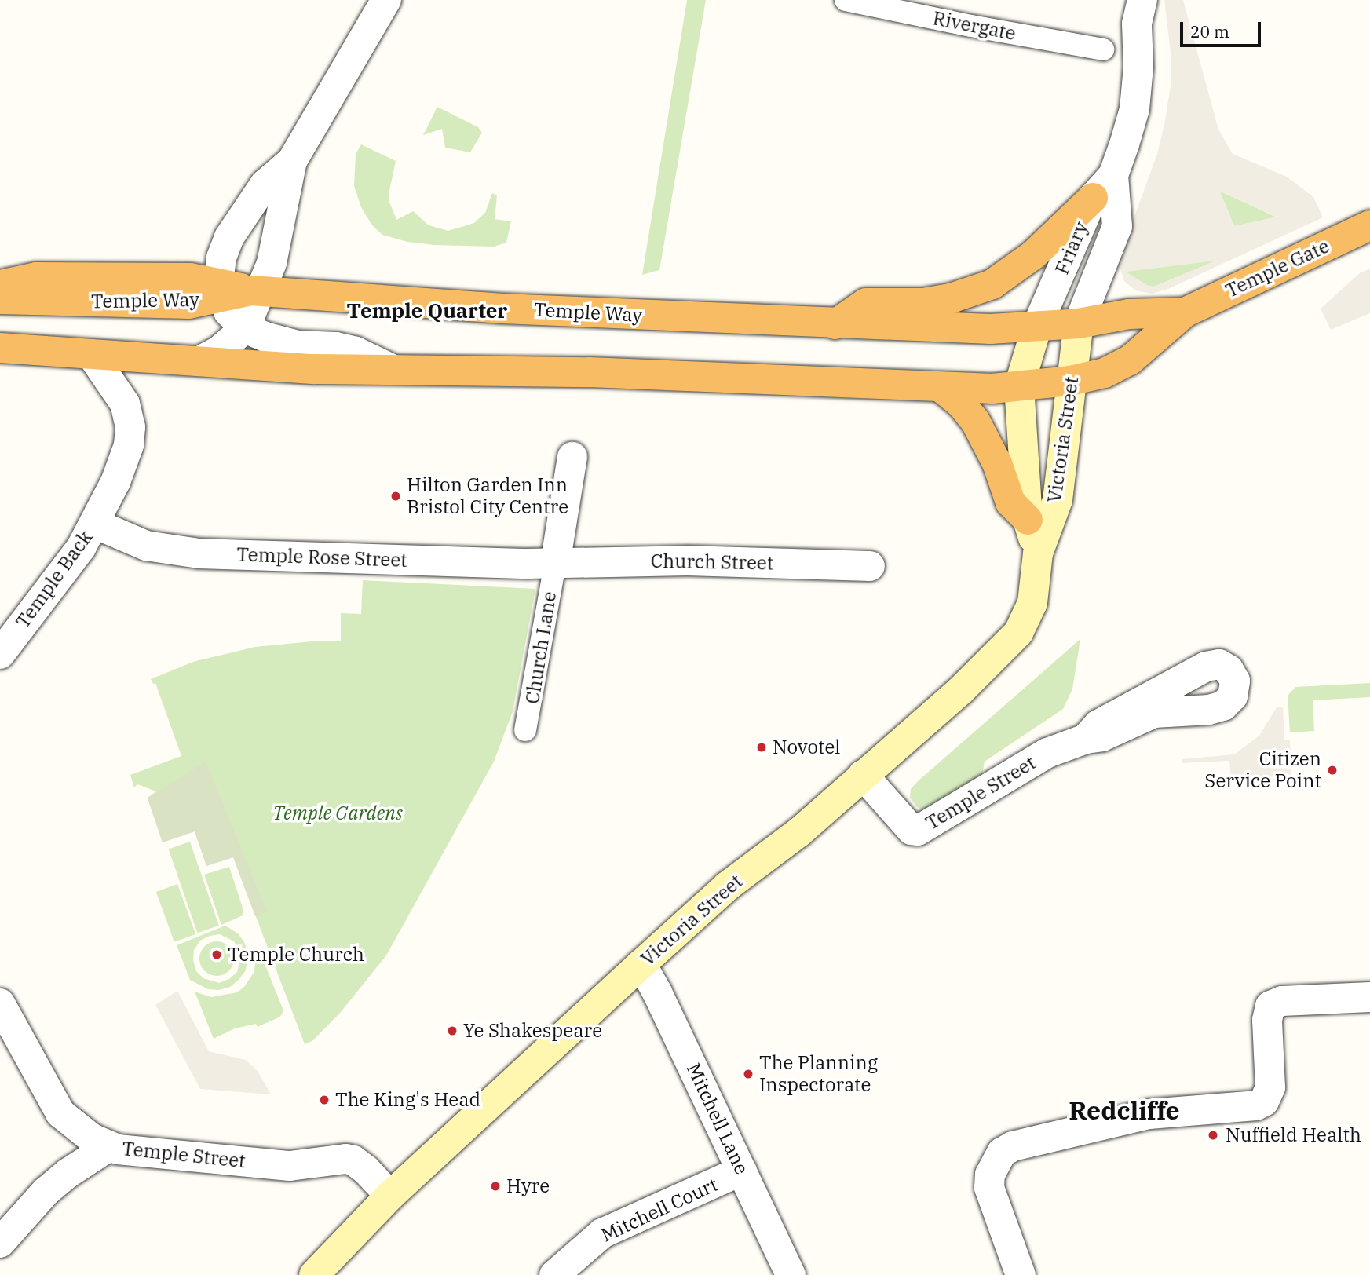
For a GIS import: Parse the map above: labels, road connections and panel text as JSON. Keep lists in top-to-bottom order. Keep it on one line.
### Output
{"streets":{"highway":["Temple Gate","Temple Way"],"main road":["Victoria Street"],"street":["Rivergate","Friary","Temple Rose Street","Church Street","Temple Back","Church Lane","Temple Street","Mitchell Lane","Mitchell Court"]},"crossings":[["Friary","Temple Gate"],["Friary","Temple Way"],["Friary","Victoria Street"],["Temple Gate","Temple Way"],["Temple Gate","Victoria Street"],["Temple Way","Victoria Street"],["Victoria Street","Temple Street"],["Victoria Street","Mitchell Lane"],["Temple Rose Street","Church Street"],["Temple Rose Street","Temple Back"],["Temple Rose Street","Church Lane"],["Church Street","Church Lane"],["Mitchell Lane","Mitchell Court"]],"districts":["Temple Quarter","Redcliffe"],"parks":["Temple Gardens"],"places":["Hilton Garden Inn Bristol City Centre","Novotel","Citizen Service Point","Temple Church","Ye Shakespeare","The Planning Inspectorate","The King's Head","Nuffield Health","Hyre"],"scale_bar":"20 m"}
